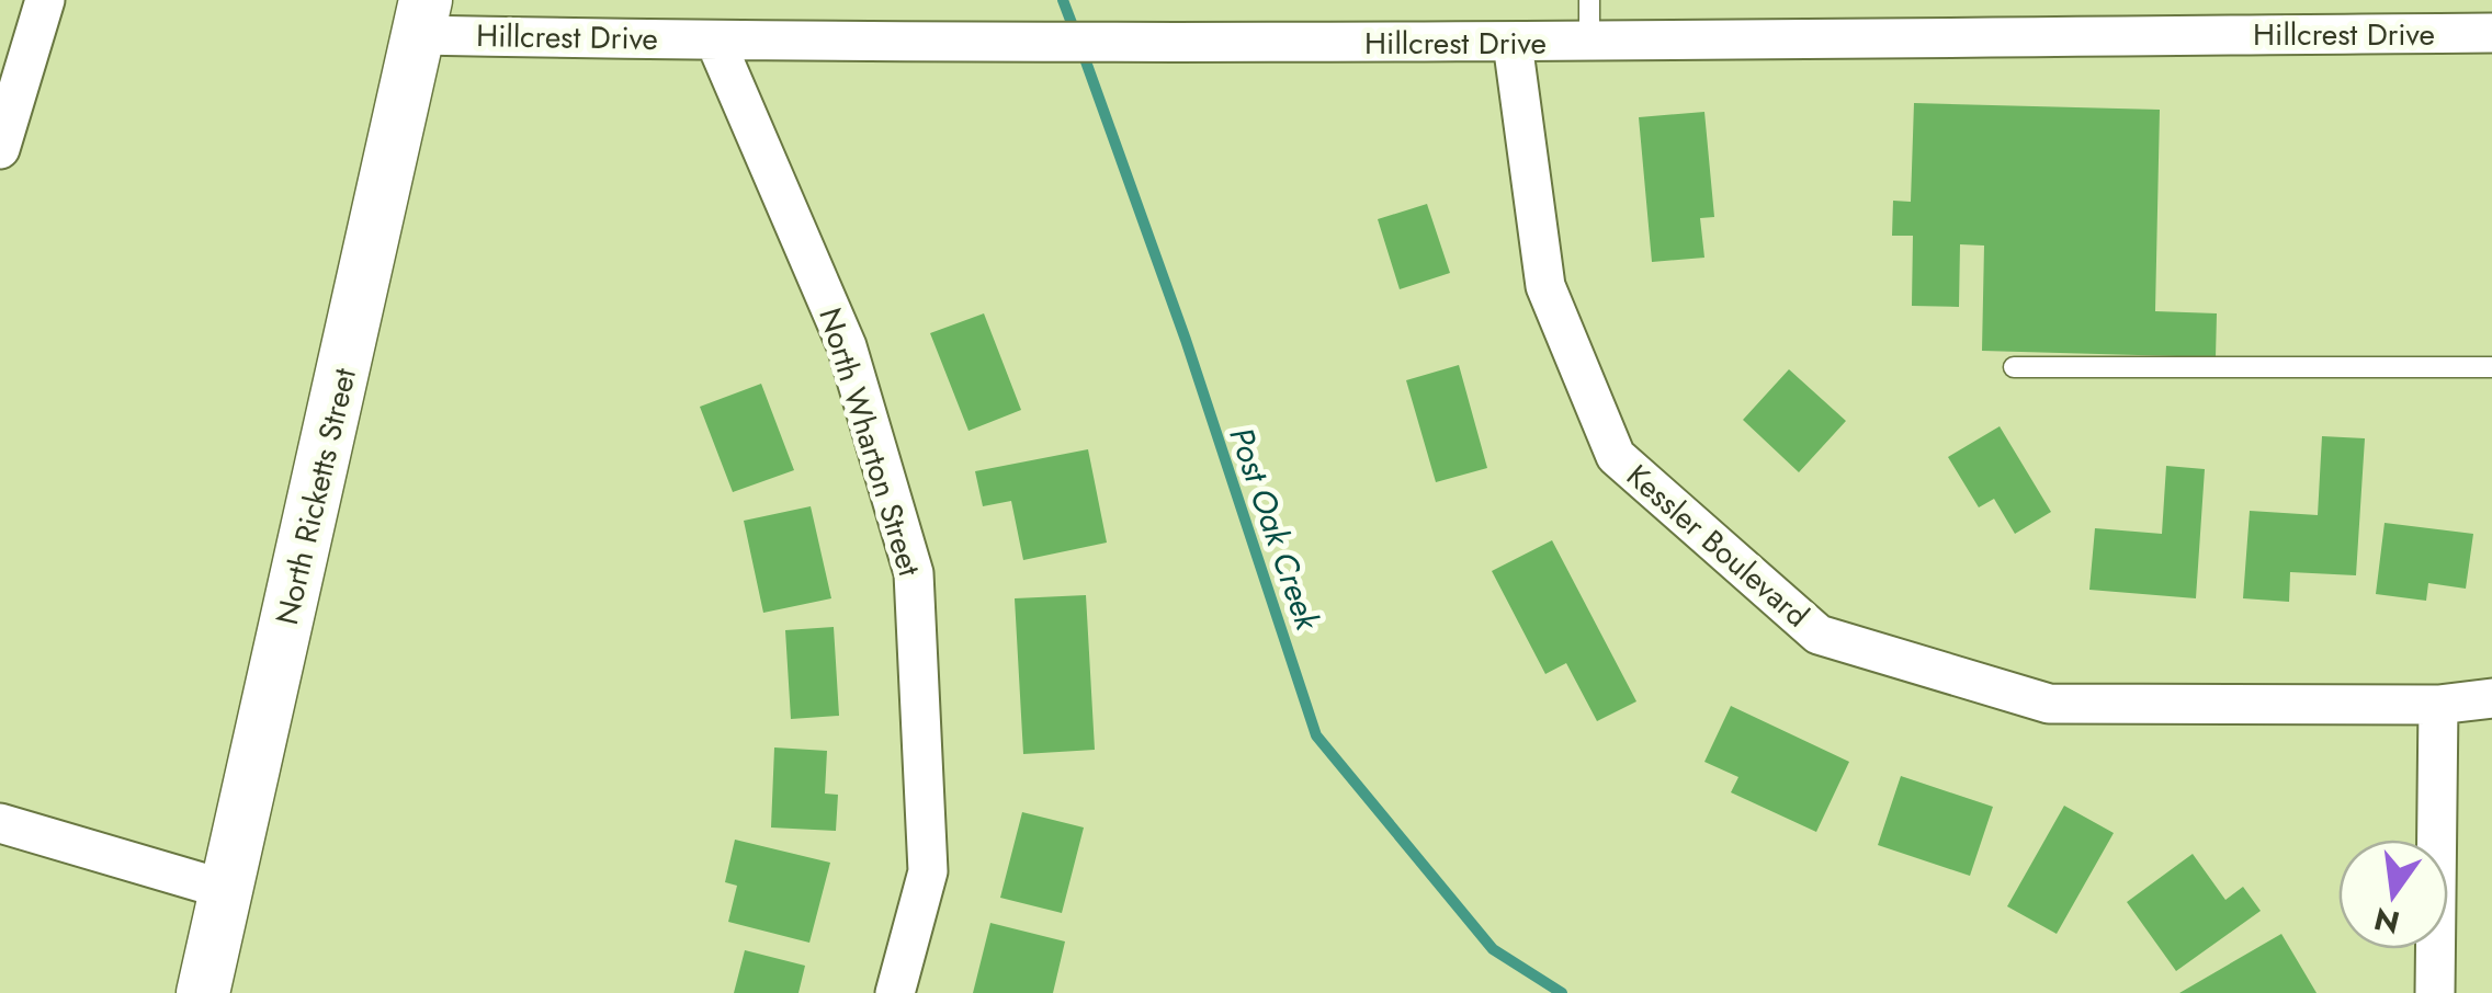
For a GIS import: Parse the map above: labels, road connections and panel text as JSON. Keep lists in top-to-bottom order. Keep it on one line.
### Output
{"streets":{"street":["Hillcrest Drive","North Wharton Street","North Ricketts Street","Kessler Boulevard"]},"crossings":[["Hillcrest Drive","North Wharton Street"],["Hillcrest Drive","North Ricketts Street"],["Hillcrest Drive","Kessler Boulevard"]],"water":["Post Oak Creek"],"north":"bottom"}
